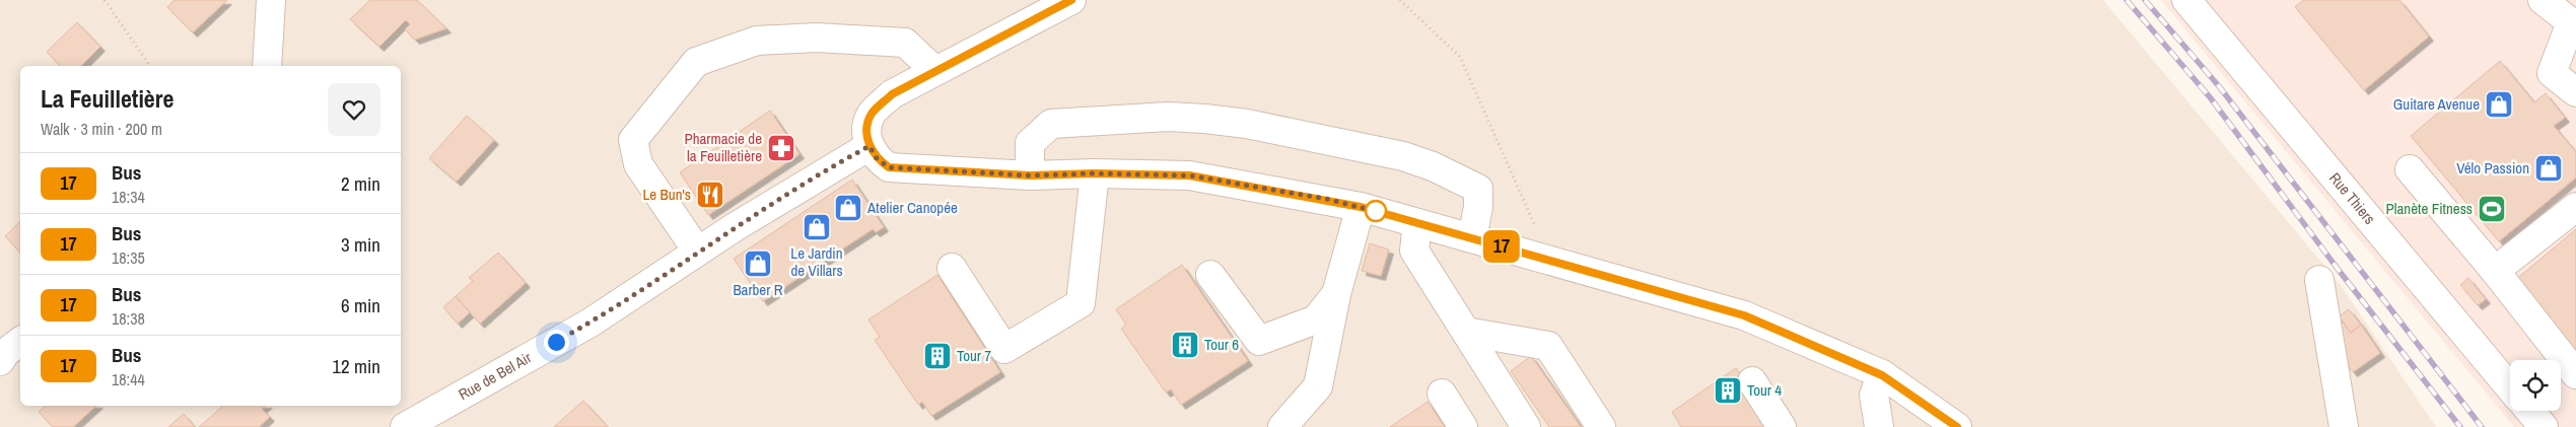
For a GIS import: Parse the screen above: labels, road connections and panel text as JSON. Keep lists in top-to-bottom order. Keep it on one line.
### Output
{"streets":{"street":["Rue Thiers","Rue de Bel Air"]},"places":{"shop":["Guitare Avenue","Vélo Passion","Atelier Canopée","Le Jardin de Villars","Barber R"],"pharmacy":["Pharmacie de la Feuilletière"],"restaurant":["Le Bun's"],"sports":["Planète Fitness"],"building":["Tour 6","Tour 7","Tour 4"]},"lines":["bus line 17"],"page":{"on_map":"17","heading":["La Feuilletière","Walk · 3 min · 200 m"],"list":[{"mark":"17","name":"Bus","note":"18:34","value":"2 min"},{"mark":"17","name":"Bus","note":"18:35","value":"3 min"},{"mark":"17","name":"Bus","note":"18:38","value":"6 min"},{"mark":"17","name":"Bus","note":"18:44","value":"12 min"}]}}
